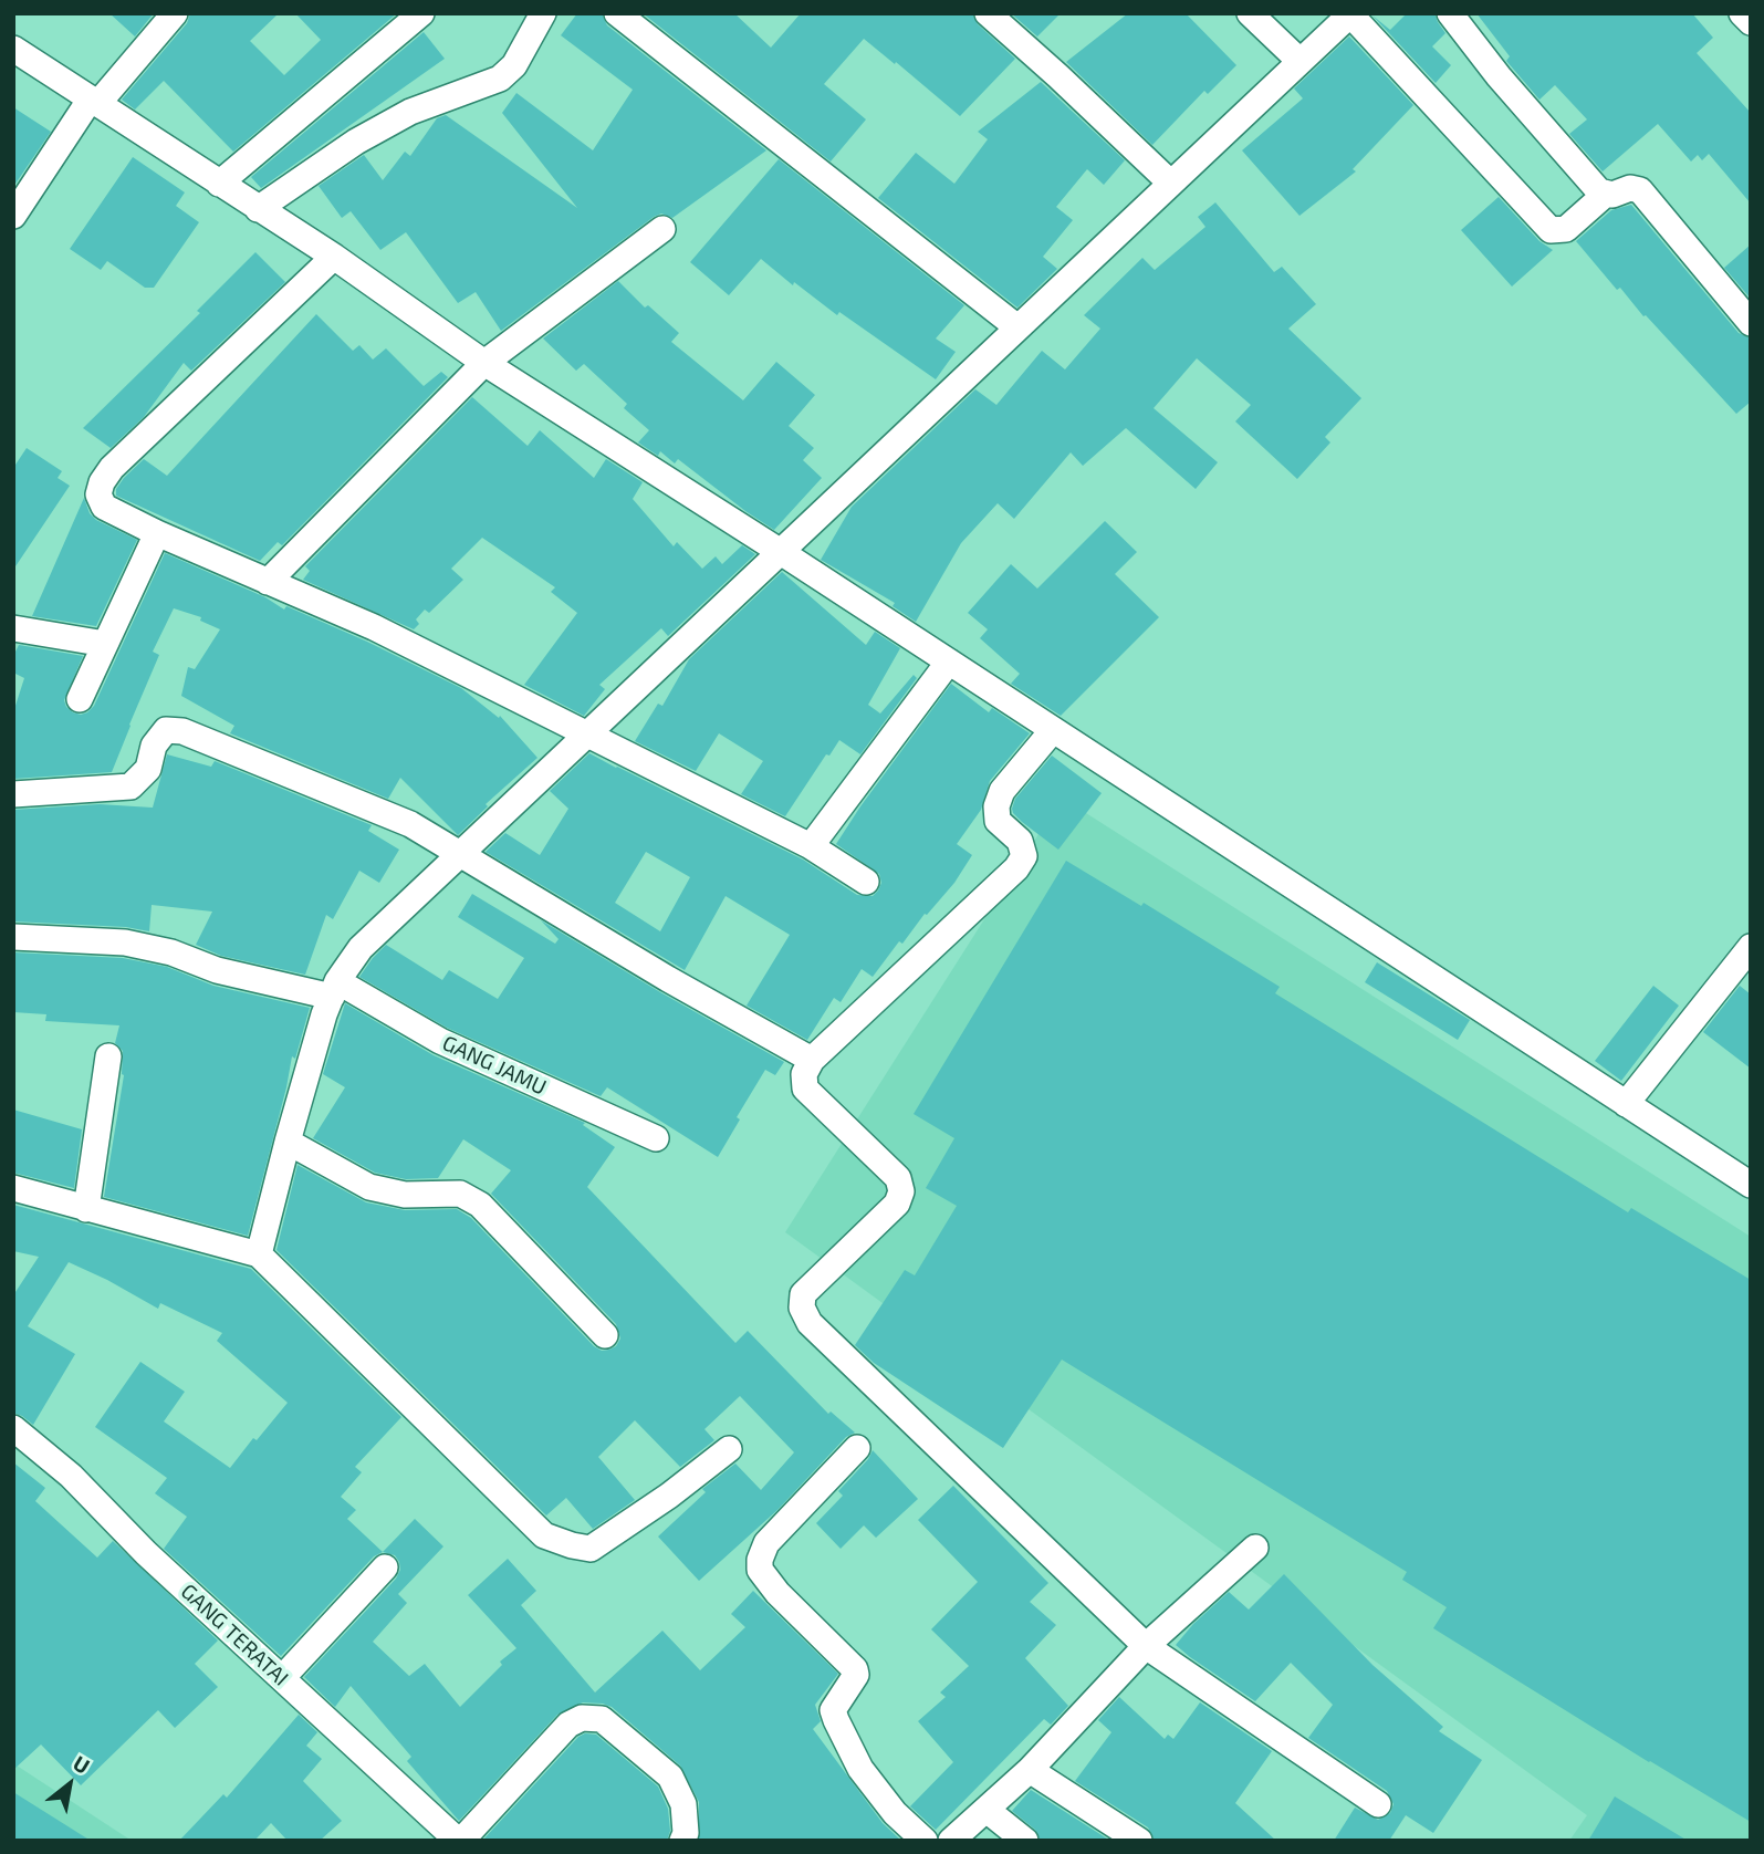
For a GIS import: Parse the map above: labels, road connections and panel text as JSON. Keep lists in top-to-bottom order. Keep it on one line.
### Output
{"streets":{"street":["GANG JAMU","GANG TERATAI"]},"north":"top right"}
